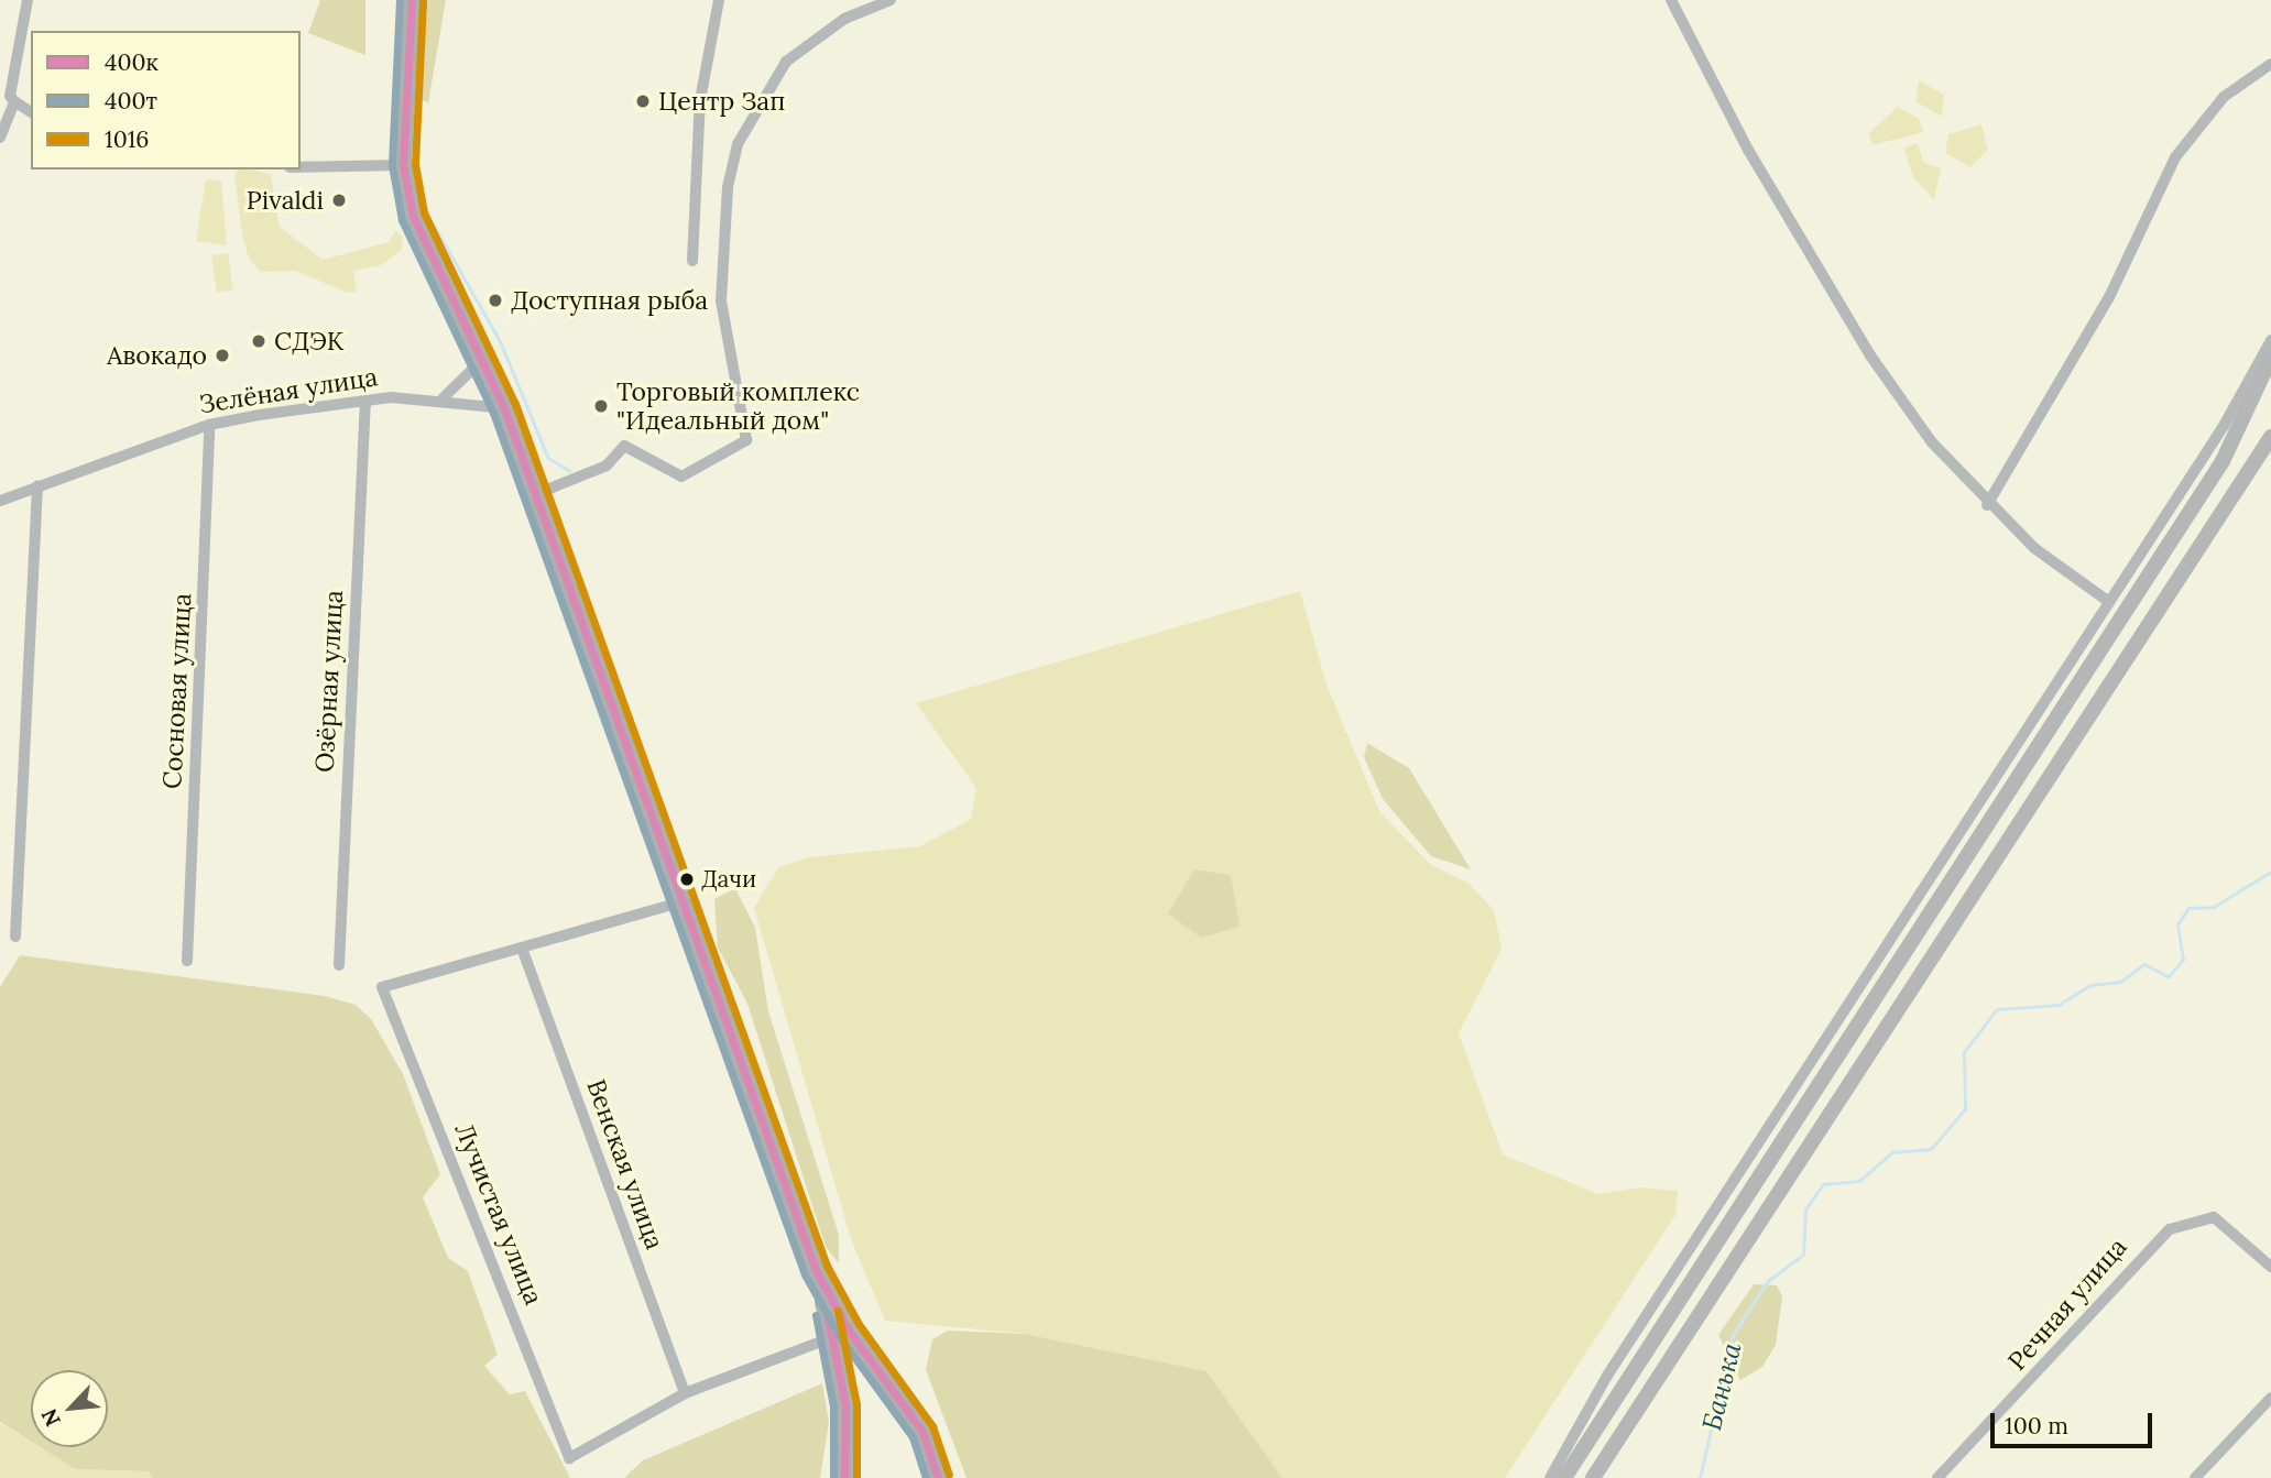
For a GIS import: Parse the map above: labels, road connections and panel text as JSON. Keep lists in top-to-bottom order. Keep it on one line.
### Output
{"streets":{"street":["Зелёная улица","Озёрная улица","Сосновая улица","Венская улица","Лучистая улица","Речная улица"]},"crossings":[["Зелёная улица","Озёрная улица"],["Зелёная улица","Сосновая улица"],["Венская улица","Лучистая улица"]],"water":["Банька"],"places":["Центр Зап","Pivaldi","Доступная рыба","СДЭК","Авокадо","Торговый комплекс \"Идеальный дом\"","Дачи"],"lines":["transit line 400к","transit line 400т","transit line 1016"],"legend":["400к","400т","1016"],"scale_bar":"100 m","north":"bottom left"}
